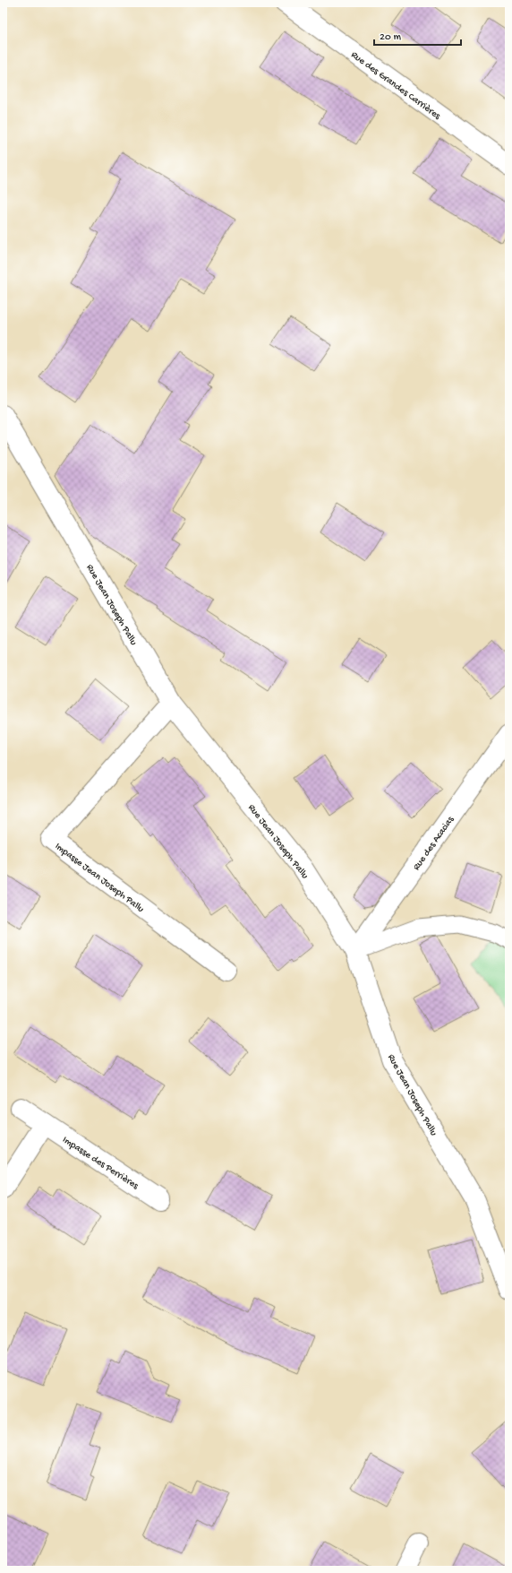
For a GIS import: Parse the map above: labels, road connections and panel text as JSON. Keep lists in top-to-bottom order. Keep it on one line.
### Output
{"streets":{"street":["Rue des Grandes Carrières","Rue Jean Joseph Pallu","Rue des Acacias","Impasse Jean Joseph Pallu","Impasse des Perrières"]},"crossings":[["Rue Jean Joseph Pallu","Rue des Acacias"],["Rue Jean Joseph Pallu","Impasse Jean Joseph Pallu"]],"scale_bar":"20 m"}
